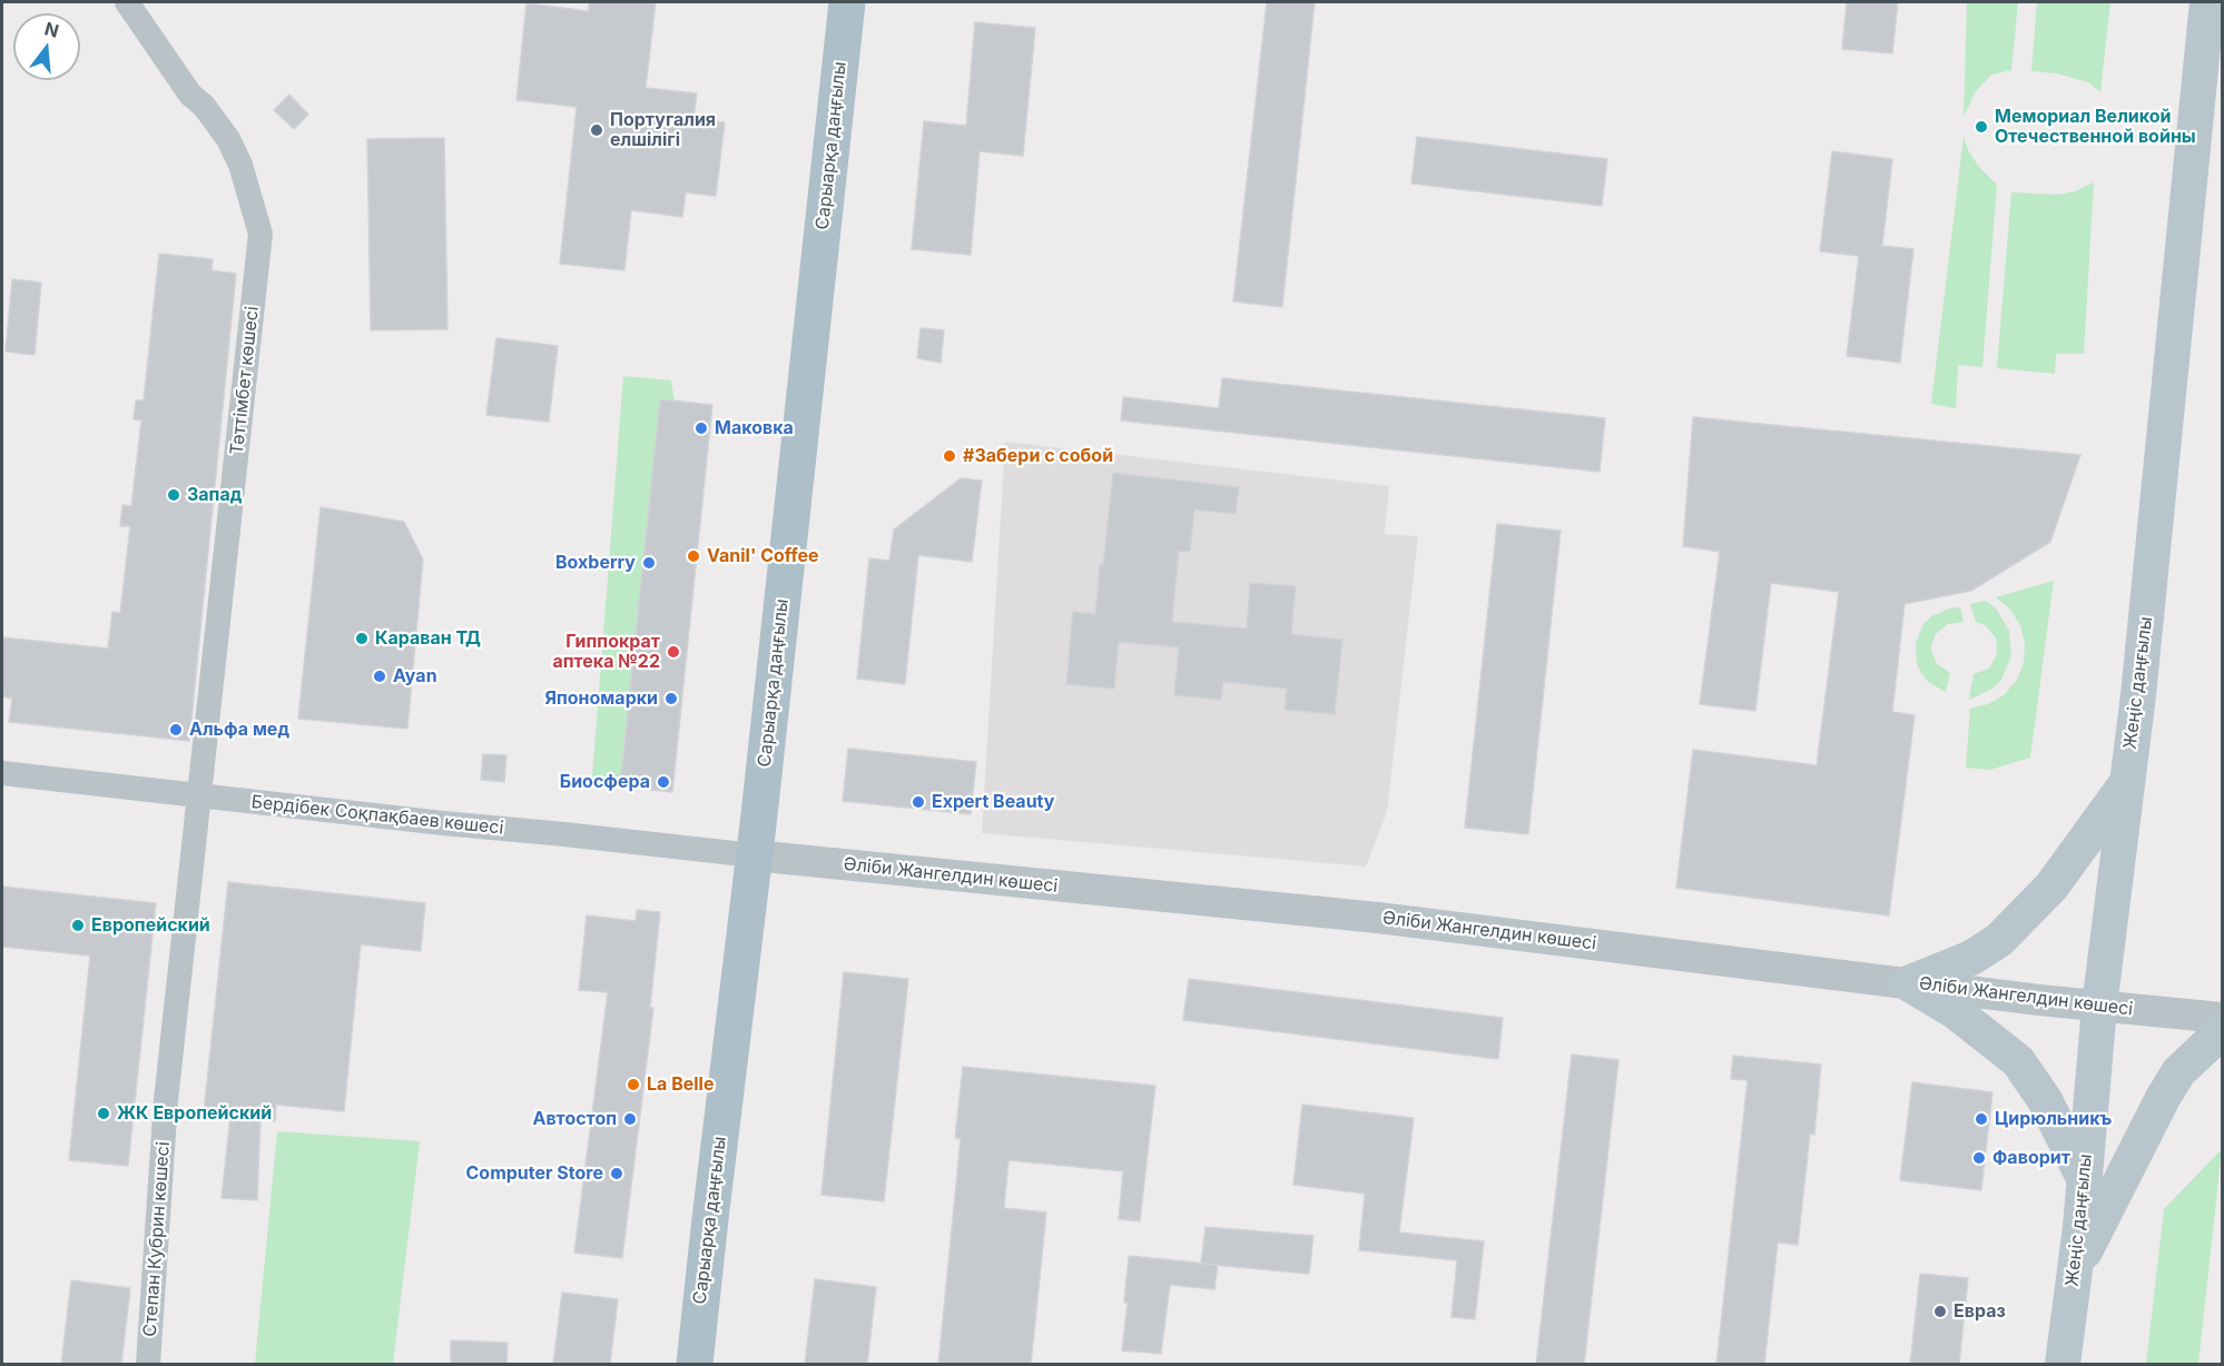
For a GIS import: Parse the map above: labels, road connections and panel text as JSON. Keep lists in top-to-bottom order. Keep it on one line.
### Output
{"streets":{"main road":["Сарыарқа даңғылы","Жеңіс даңғылы"],"street":["Тәттімбет көшесі","Бердібек Соқпақбаев көшесі","Әліби Жангелдин көшесі","Степан Кубрин көшесі"]},"crossings":[["Сарыарқа даңғылы","Бердібек Соқпақбаев көшесі"],["Сарыарқа даңғылы","Әліби Жангелдин көшесі"],["Тәттімбет көшесі","Бердібек Соқпақбаев көшесі"],["Тәттімбет көшесі","Степан Кубрин көшесі"],["Жеңіс даңғылы","Әліби Жангелдин көшесі"],["Бердібек Соқпақбаев көшесі","Әліби Жангелдин көшесі"],["Бердібек Соқпақбаев көшесі","Степан Кубрин көшесі"]],"places":["Мемориал Великой Отечественной войны","Португалия елшілігі","Маковка","#Забери с собой","Запад","Vanil' Coffee","Boxberry","Караван ТД","Гиппократ аптека №22","Ayan","Япономарки","Альфа мед","Биосфера","Expert Beauty","Европейский","La Belle","ЖК Европейский","Автостоп","Цирюльникъ","Фаворит","Computer Store","Евраз"],"north":"top"}
